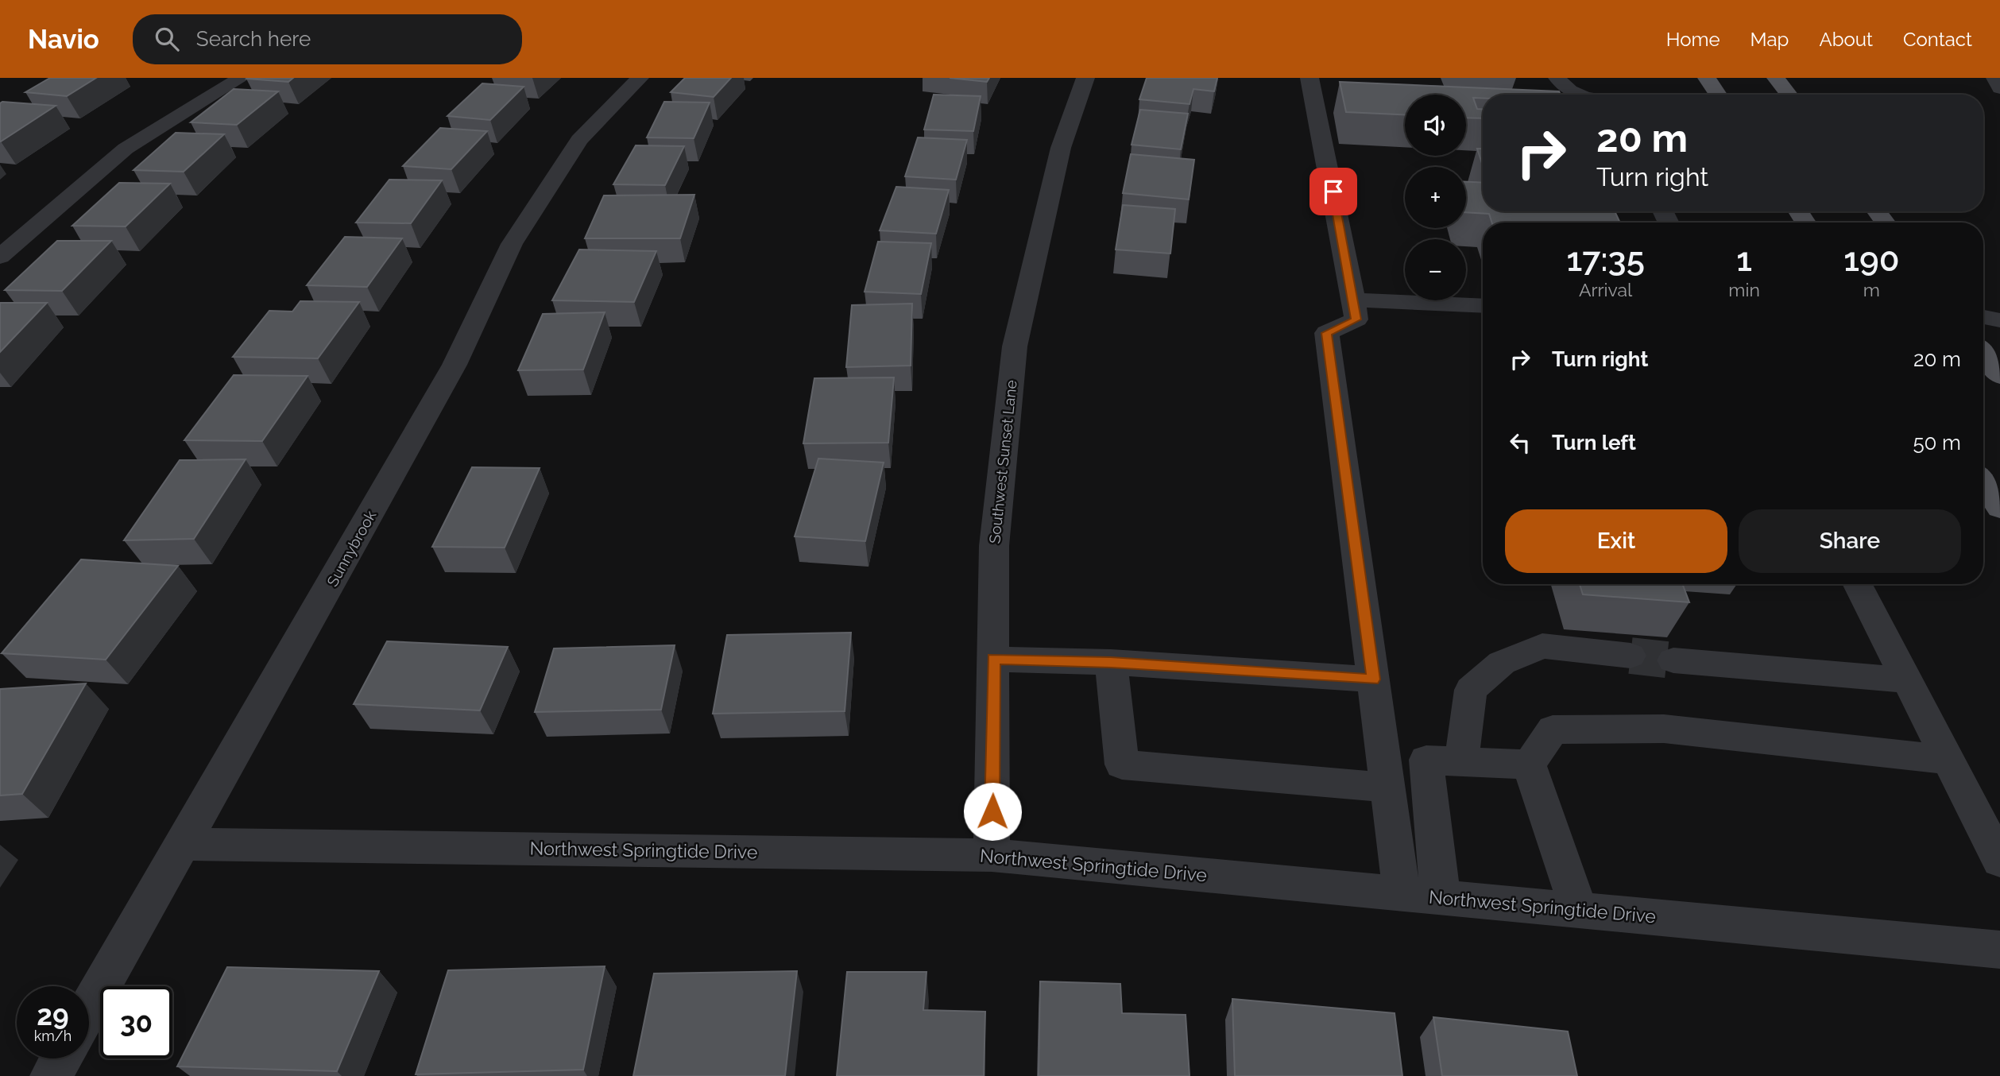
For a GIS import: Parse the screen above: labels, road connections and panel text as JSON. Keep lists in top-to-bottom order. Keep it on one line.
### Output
{"streets":{"street":["Southwest Sunset Lane","Sunnybrook","Northwest Springtide Drive"]},"crossings":[["Southwest Sunset Lane","Northwest Springtide Drive"],["Sunnybrook","Northwest Springtide Drive"]],"page":{"header":"Navio","search":"Search here","nav":["Home","Map","About","Contact"],"map_buttons":["+","−"],"turn":["20 m","Turn right"],"eta":["17:35","Arrival","1","min","190","m"],"list":[{"name":"Turn right","value":"20 m"},{"name":"Turn left","value":"50 m"}],"buttons":["Exit","Share"],"speed":"29 km/h","limit":"30"}}
